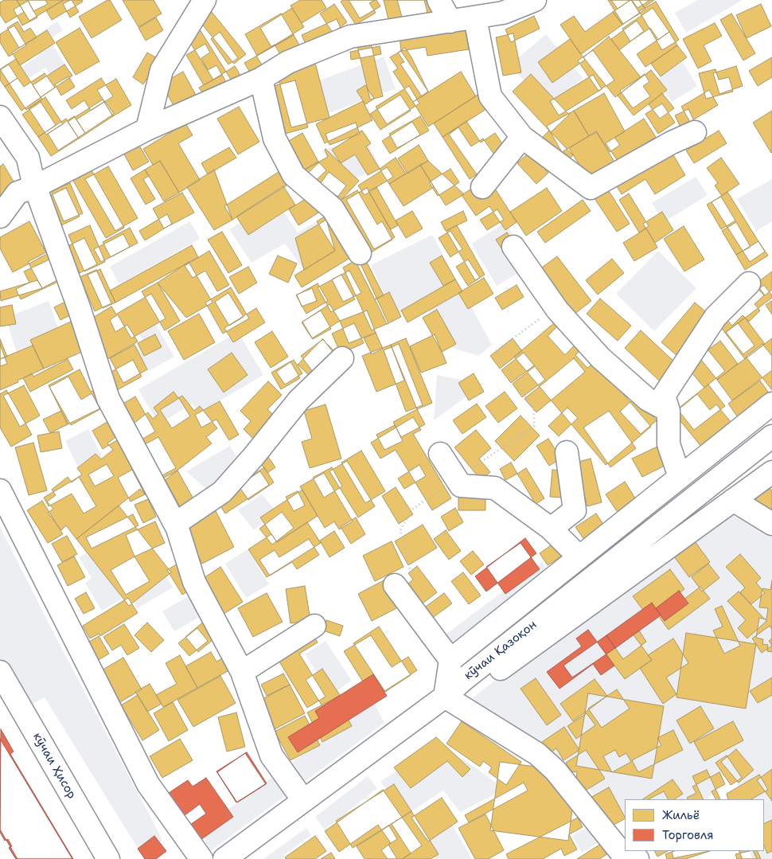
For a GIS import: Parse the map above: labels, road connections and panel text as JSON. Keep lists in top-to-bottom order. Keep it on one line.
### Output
{"streets":{"street":["кӯчаи Қазоқон","кӯчаи Ҳисор"]},"legend":["Жильё","Торговля"]}
